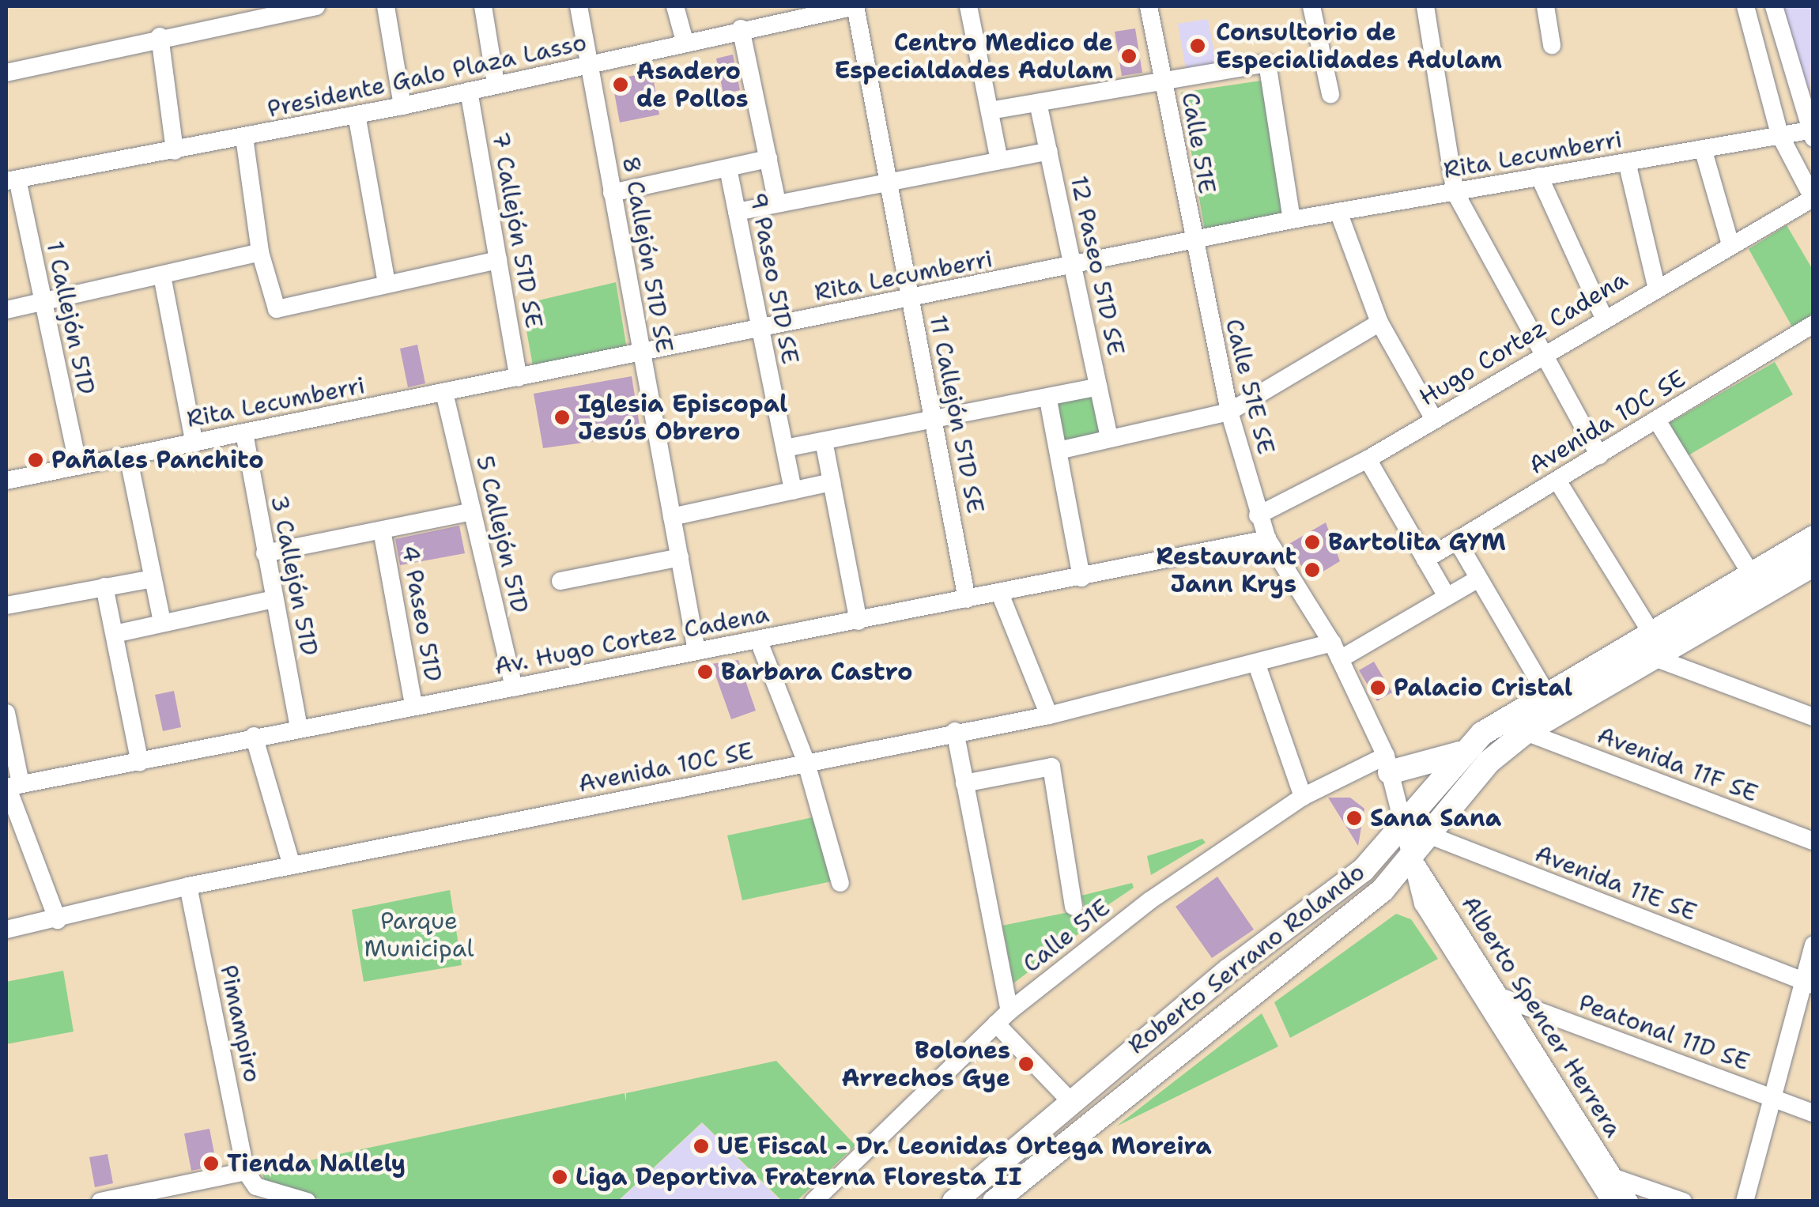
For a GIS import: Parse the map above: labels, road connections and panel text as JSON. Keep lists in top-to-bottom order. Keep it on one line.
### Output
{"streets":{"main road":["Roberto Serrano Rolando"],"street":["Presidente Galo Plaza Lasso","Calle 51E","Rita Lecumberri","7 Callejón 51D SE","8 Callejón 51D SE","12 Paseo 51D SE","9 Paseo 51D SE","1 Callejón 51D","Hugo Cortez Cadena","Calle 51E SE","11 Callejón 51D SE","Avenida 10C SE","5 Callejón 51D","3 Callejón 51D","4 Paseo 51D","Av. Hugo Cortez Cadena","Avenida 11F SE","Avenida 11E SE","Alberto Spencer Herrera","Pimampiro","Peatonal 11D SE"]},"crossings":[["Presidente Galo Plaza Lasso","7 Callejón 51D SE"],["Presidente Galo Plaza Lasso","8 Callejón 51D SE"],["Presidente Galo Plaza Lasso","1 Callejón 51D"],["Presidente Galo Plaza Lasso","11 Callejón 51D SE"],["Calle 51E","Rita Lecumberri"],["Calle 51E","Calle 51E SE"],["Calle 51E","Alberto Spencer Herrera"],["Rita Lecumberri","7 Callejón 51D SE"],["Rita Lecumberri","8 Callejón 51D SE"],["Rita Lecumberri","12 Paseo 51D SE"],["Rita Lecumberri","9 Paseo 51D SE"],["Rita Lecumberri","1 Callejón 51D"],["Rita Lecumberri","Calle 51E SE"],["Rita Lecumberri","11 Callejón 51D SE"],["Rita Lecumberri","5 Callejón 51D"],["Rita Lecumberri","3 Callejón 51D"],["8 Callejón 51D SE","Av. Hugo Cortez Cadena"],["Hugo Cortez Cadena","Calle 51E SE"],["Calle 51E SE","Av. Hugo Cortez Cadena"],["Calle 51E SE","Alberto Spencer Herrera"],["11 Callejón 51D SE","Av. Hugo Cortez Cadena"],["Avenida 10C SE","Alberto Spencer Herrera"],["Avenida 10C SE","Pimampiro"],["5 Callejón 51D","Av. Hugo Cortez Cadena"],["3 Callejón 51D","Av. Hugo Cortez Cadena"],["4 Paseo 51D","Av. Hugo Cortez Cadena"],["Av. Hugo Cortez Cadena","Alberto Spencer Herrera"],["Avenida 11F SE","Roberto Serrano Rolando"],["Avenida 11E SE","Roberto Serrano Rolando"],["Avenida 11E SE","Alberto Spencer Herrera"],["Roberto Serrano Rolando","Alberto Spencer Herrera"],["Alberto Spencer Herrera","Peatonal 11D SE"]],"parks":["Parque Municipal"],"places":["Consultorio de Especialidades Adulam","Centro Medico de Especialdades Adulam","Asadero de Pollos","Iglesia Episcopal Jesús Obrero","Pañales Panchito","Bartolita GYM","Restaurant Jann Krys","Barbara Castro","Palacio Cristal","Sana Sana","Bolones Arrechos Gye","UE Fiscal - Dr. Leonidas Ortega Moreira","Tienda Nallely","Liga Deportiva Fraterna Floresta II"]}
